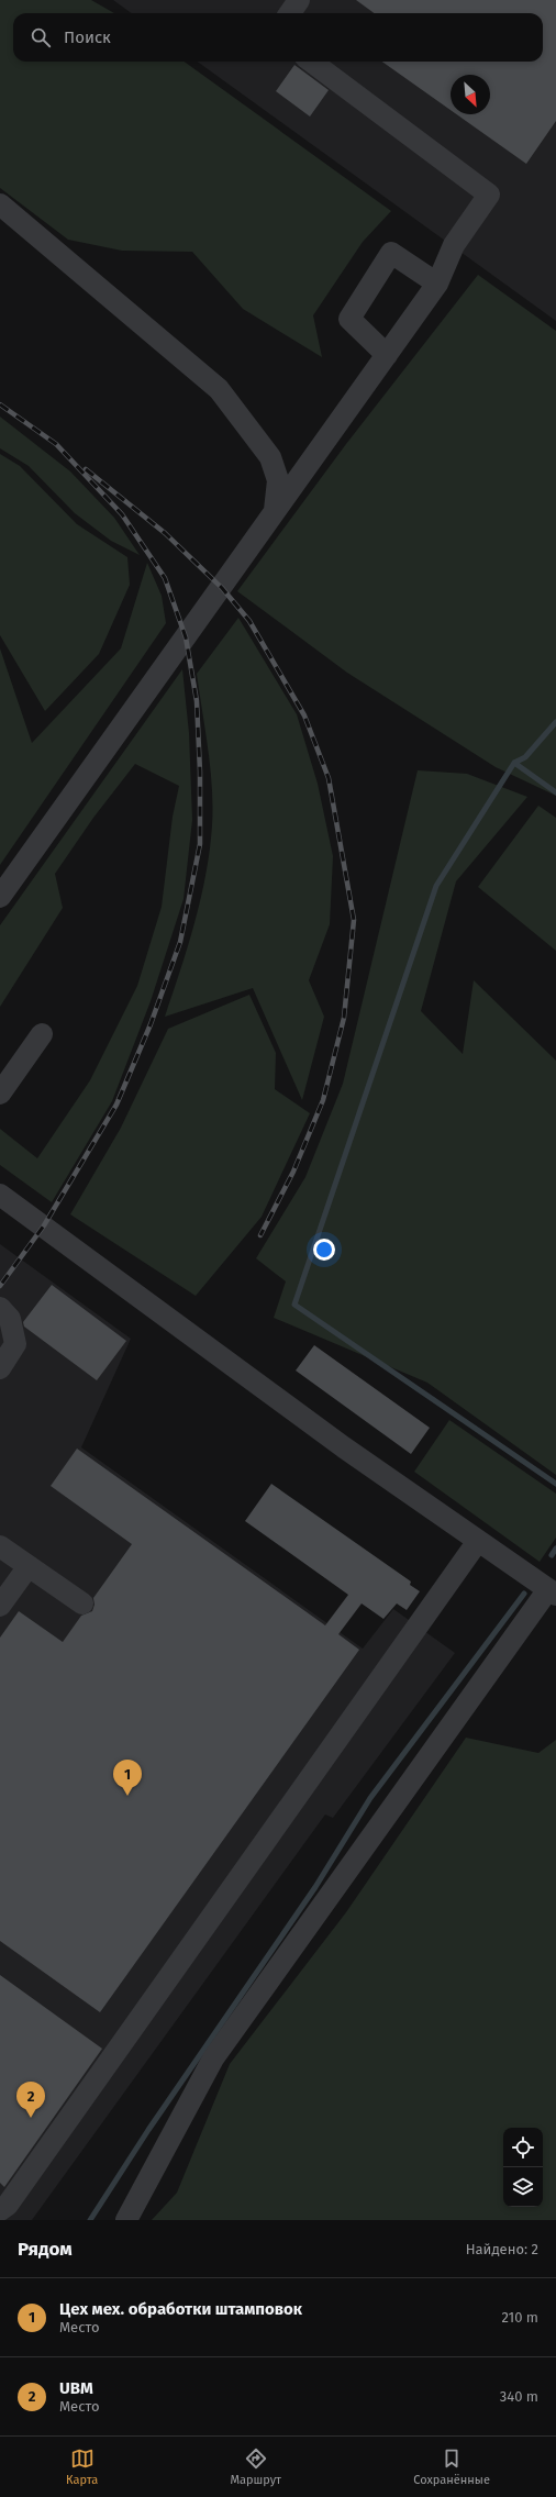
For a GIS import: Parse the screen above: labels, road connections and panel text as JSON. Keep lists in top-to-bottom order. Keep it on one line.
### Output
{"north":"bottom right","page":{"search":"Поиск","pins":["1","2"],"heading":["Рядом","Найдено: 2"],"list":[{"mark":"1","name":"Цех мех. обработки штамповок","note":"Место","value":"210 m"},{"mark":"2","name":"UBM","note":"Место","value":"340 m"}],"nav":["Карта","Маршрут","Сохранённые"]}}
